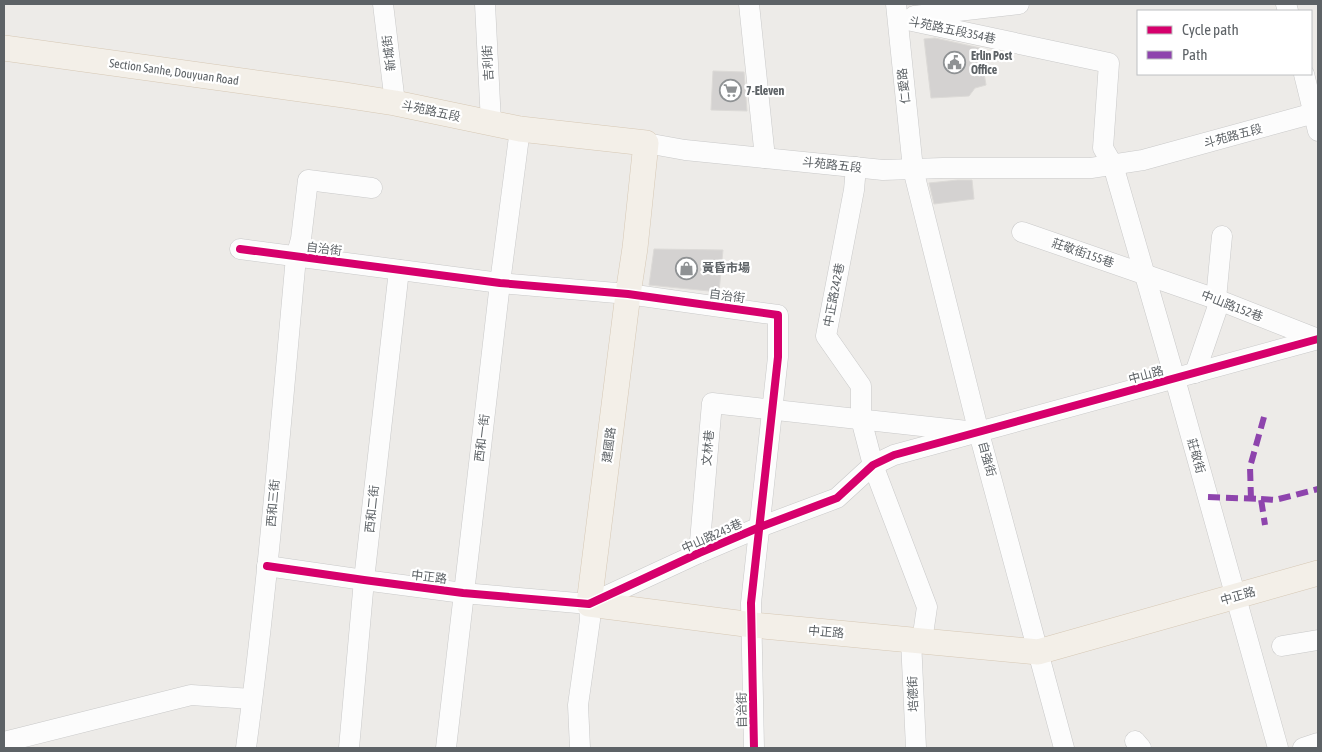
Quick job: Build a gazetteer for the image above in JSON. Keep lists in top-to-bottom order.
{
  "streets": {
    "main road": [
      "Section Sanhe, Douyuan Road",
      "斗苑路五段",
      "建國路",
      "中正路"
    ],
    "street": [
      "斗苑路五段354巷",
      "新城街",
      "吉利街",
      "仁愛路",
      "自治街",
      "莊敬街155巷",
      "中正路242巷",
      "中山路152巷",
      "中山路",
      "西和一街",
      "文林巷",
      "莊敬街",
      "自強街",
      "西和三街",
      "西和二街",
      "中山路243巷",
      "培德街"
    ]
  },
  "crossings": [
    ["斗苑路五段354巷", "仁愛路"],
    ["斗苑路五段354巷", "斗苑路五段"],
    ["斗苑路五段354巷", "莊敬街"],
    ["新城街", "斗苑路五段"],
    ["吉利街", "斗苑路五段"],
    ["Section Sanhe, Douyuan Road", "斗苑路五段"],
    ["仁愛路", "斗苑路五段"],
    ["仁愛路", "自強街"],
    ["斗苑路五段", "中正路242巷"],
    ["斗苑路五段", "西和一街"],
    ["斗苑路五段", "建國路"],
    ["斗苑路五段", "莊敬街"],
    ["斗苑路五段", "自強街"],
    ["自治街", "中山路"],
    ["自治街", "西和一街"],
    ["自治街", "建國路"],
    ["自治街", "文林巷"],
    ["自治街", "西和三街"],
    ["自治街", "西和二街"],
    ["自治街", "中山路243巷"],
    ["自治街", "中正路"],
    ["莊敬街155巷", "中山路152巷"],
    ["莊敬街155巷", "莊敬街"],
    ["中正路242巷", "中山路"],
    ["中正路242巷", "中山路243巷"],
    ["中正路242巷", "中正路"],
    ["中正路242巷", "培德街"],
    ["中山路152巷", "中山路"],
    ["中山路152巷", "莊敬街"],
    ["中山路", "文林巷"],
    ["中山路", "莊敬街"],
    ["中山路", "自強街"],
    ["中山路", "中山路243巷"],
    ["西和一街", "中正路"],
    ["建國路", "中山路243巷"],
    ["建國路", "中正路"],
    ["文林巷", "中山路243巷"],
    ["莊敬街", "中正路"],
    ["自強街", "中山路243巷"],
    ["自強街", "中正路"],
    ["西和三街", "中正路"],
    ["西和二街", "中正路"],
    ["中山路243巷", "中正路"],
    ["中正路", "培德街"]
  ],
  "places": {
    "public building": ["Erlin Post Office"],
    "supermarket": ["7-Eleven"],
    "shop": ["黃昏市場"]
  },
  "legend": ["Cycle path", "Path"]
}
